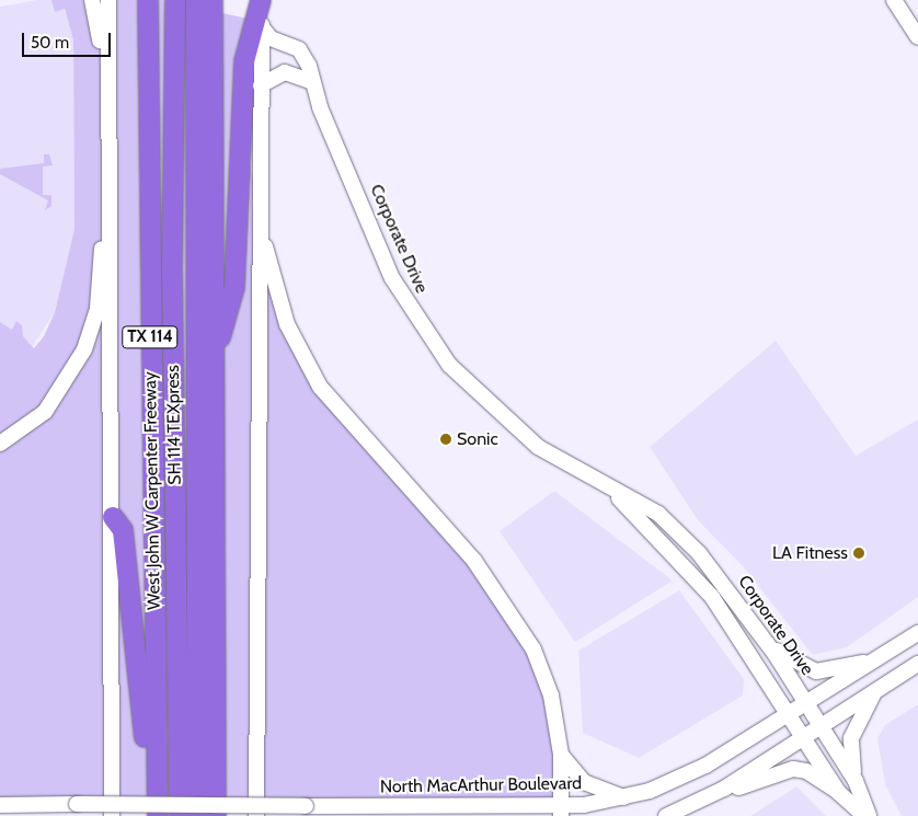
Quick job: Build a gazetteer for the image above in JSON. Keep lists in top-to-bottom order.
{
  "streets": {
    "highway": ["TX 114", "SH 114 TEXpress", "West John W Carpenter Freeway"],
    "main road": ["Corporate Drive", "North MacArthur Boulevard"]
  },
  "crossings": [
    ["Corporate Drive", "North MacArthur Boulevard"]
  ],
  "places": ["Sonic", "LA Fitness"],
  "scale_bar": "50 m"
}
